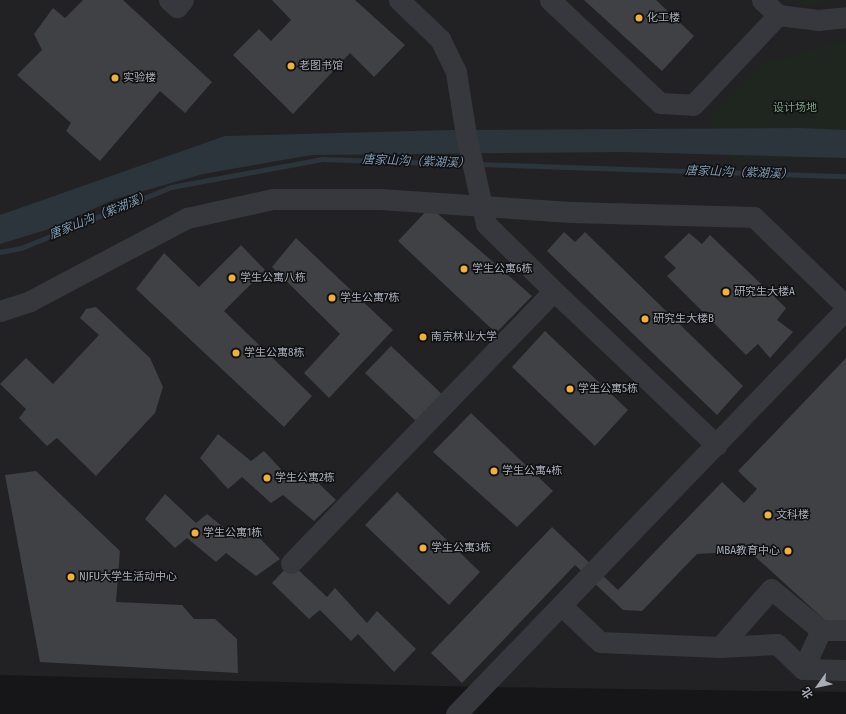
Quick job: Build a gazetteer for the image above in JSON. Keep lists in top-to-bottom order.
{
  "water": ["唐家山沟（紫湖溪）"],
  "parks": ["设计场地"],
  "places": [
    "化工楼",
    "老图书馆",
    "实验楼",
    "学生公寓6栋",
    "学生公寓八栋",
    "研究生大楼A",
    "学生公寓7栋",
    "研究生大楼B",
    "南京林业大学",
    "学生公寓8栋",
    "学生公寓5栋",
    "学生公寓4栋",
    "学生公寓2栋",
    "文科楼",
    "学生公寓1栋",
    "学生公寓3栋",
    "MBA教育中心",
    "NJFU大学生活动中心"
  ],
  "north": "bottom left"
}
